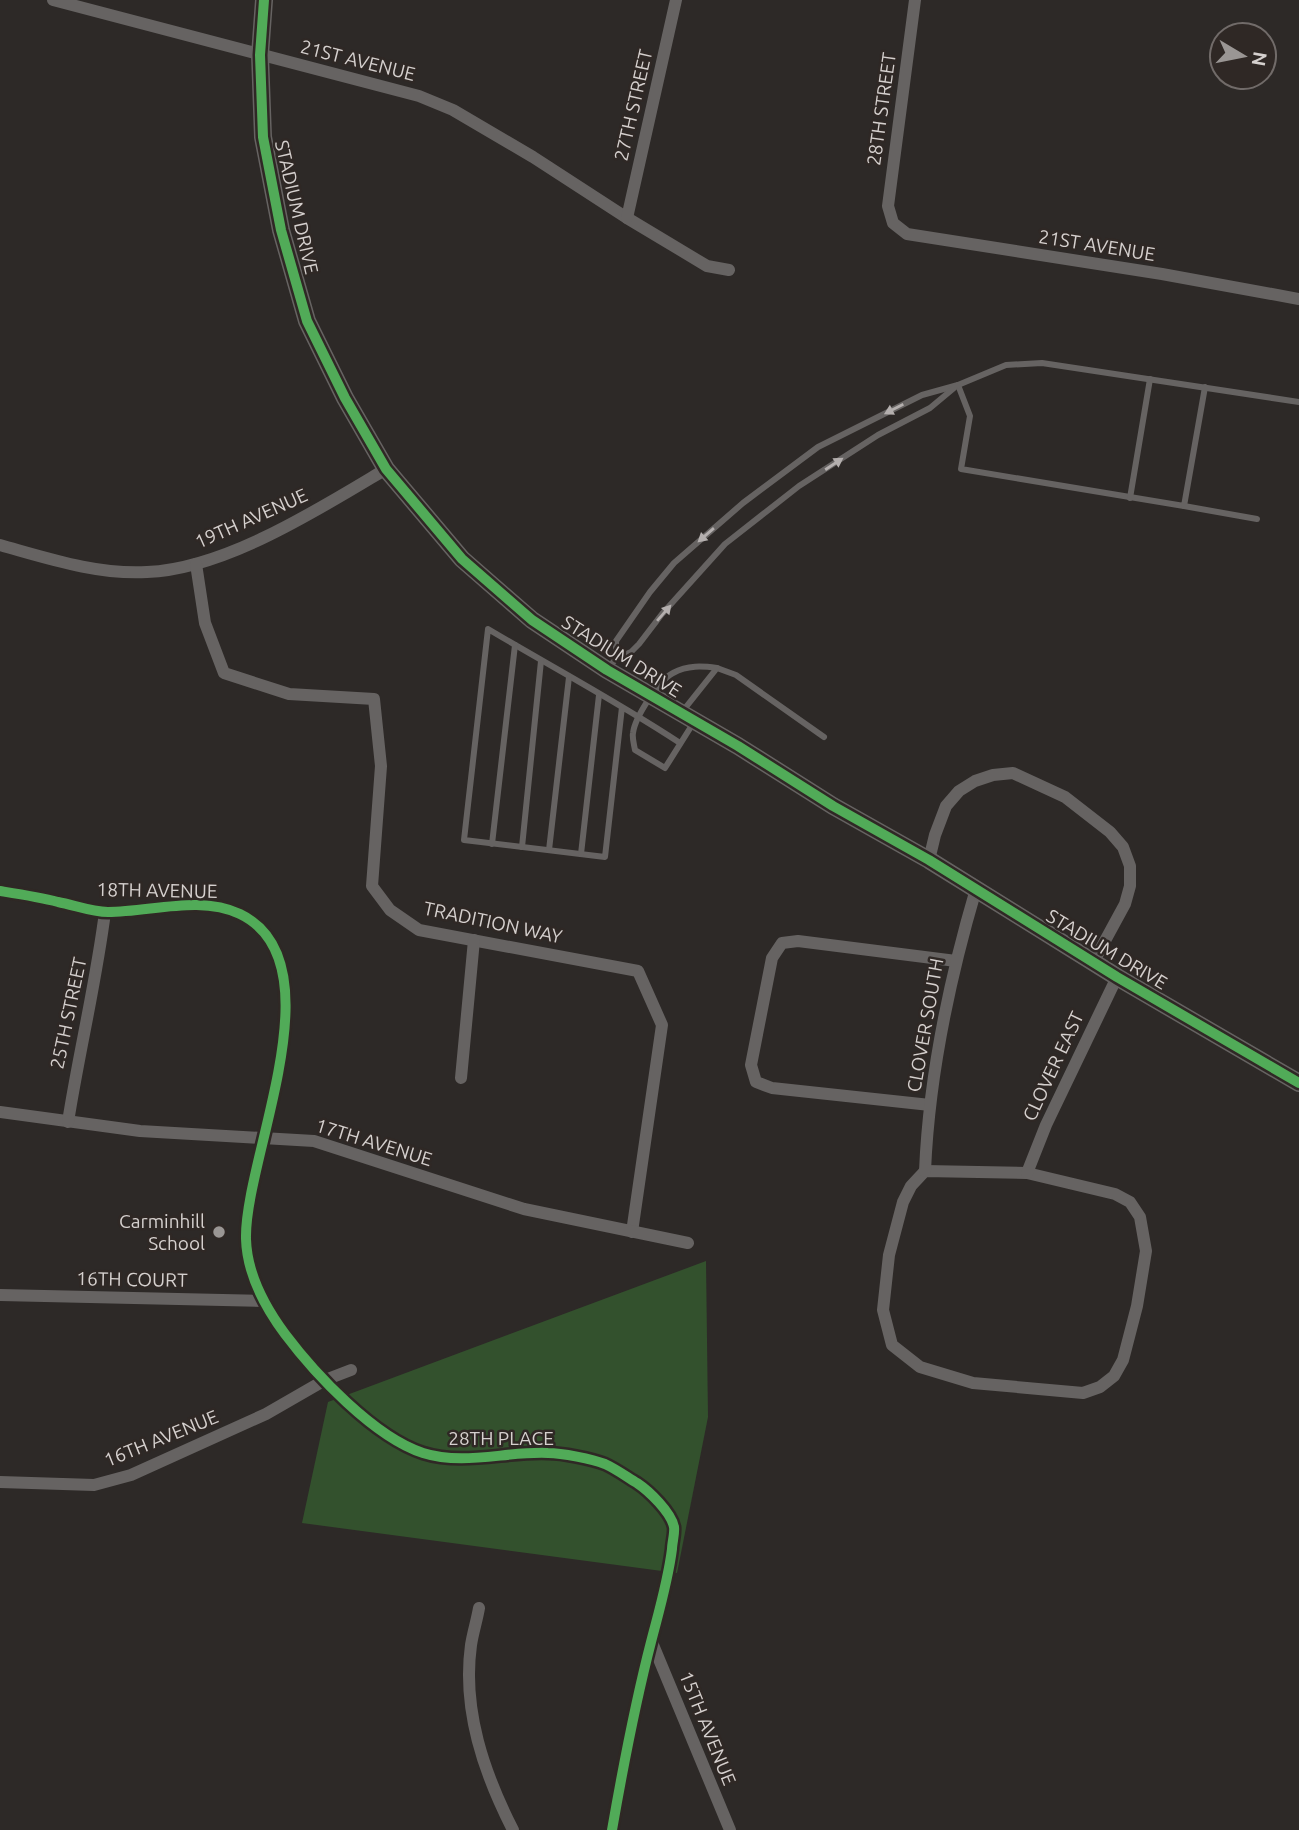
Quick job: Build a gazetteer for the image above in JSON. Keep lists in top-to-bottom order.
{
  "streets": {
    "street": [
      "21ST AVENUE",
      "27TH STREET",
      "28TH STREET",
      "STADIUM DRIVE",
      "19TH AVENUE",
      "18TH AVENUE",
      "TRADITION WAY",
      "25TH STREET",
      "CLOVER SOUTH",
      "CLOVER EAST",
      "17TH AVENUE",
      "16TH COURT",
      "16TH AVENUE",
      "28TH PLACE",
      "15TH AVENUE"
    ]
  },
  "crossings": [
    ["21ST AVENUE", "27TH STREET"],
    ["21ST AVENUE", "28TH STREET"],
    ["21ST AVENUE", "STADIUM DRIVE"],
    ["STADIUM DRIVE", "19TH AVENUE"],
    ["STADIUM DRIVE", "CLOVER SOUTH"],
    ["STADIUM DRIVE", "CLOVER EAST"],
    ["19TH AVENUE", "TRADITION WAY"],
    ["18TH AVENUE", "25TH STREET"],
    ["18TH AVENUE", "17TH AVENUE"],
    ["18TH AVENUE", "28TH PLACE"],
    ["TRADITION WAY", "17TH AVENUE"],
    ["25TH STREET", "17TH AVENUE"],
    ["17TH AVENUE", "28TH PLACE"],
    ["16TH COURT", "28TH PLACE"],
    ["16TH AVENUE", "28TH PLACE"],
    ["28TH PLACE", "15TH AVENUE"]
  ],
  "places": ["Carminhill School"],
  "north": "right"
}
